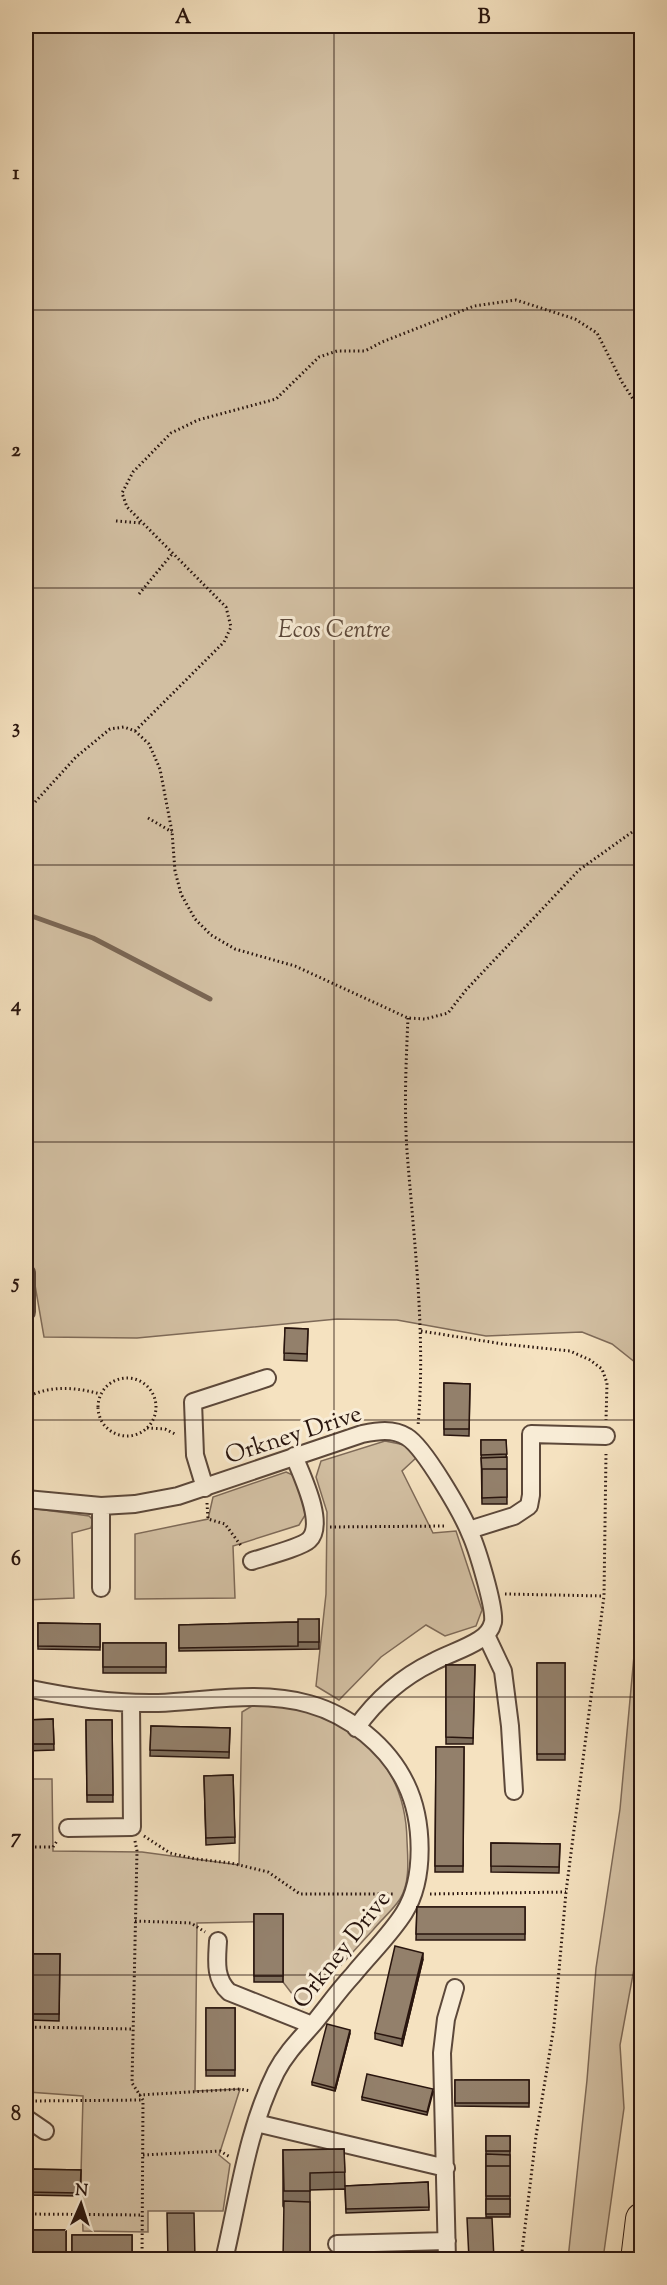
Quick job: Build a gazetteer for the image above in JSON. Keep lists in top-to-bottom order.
{
  "streets": {
    "street": ["Orkney Drive"]
  },
  "parks": ["Ecos Centre"],
  "north": "top",
  "grid": {
    "columns": ["A", "B"],
    "rows": [
      "1",
      "2",
      "3",
      "4",
      "5",
      "6",
      "7",
      "8"
    ]
  }
}
